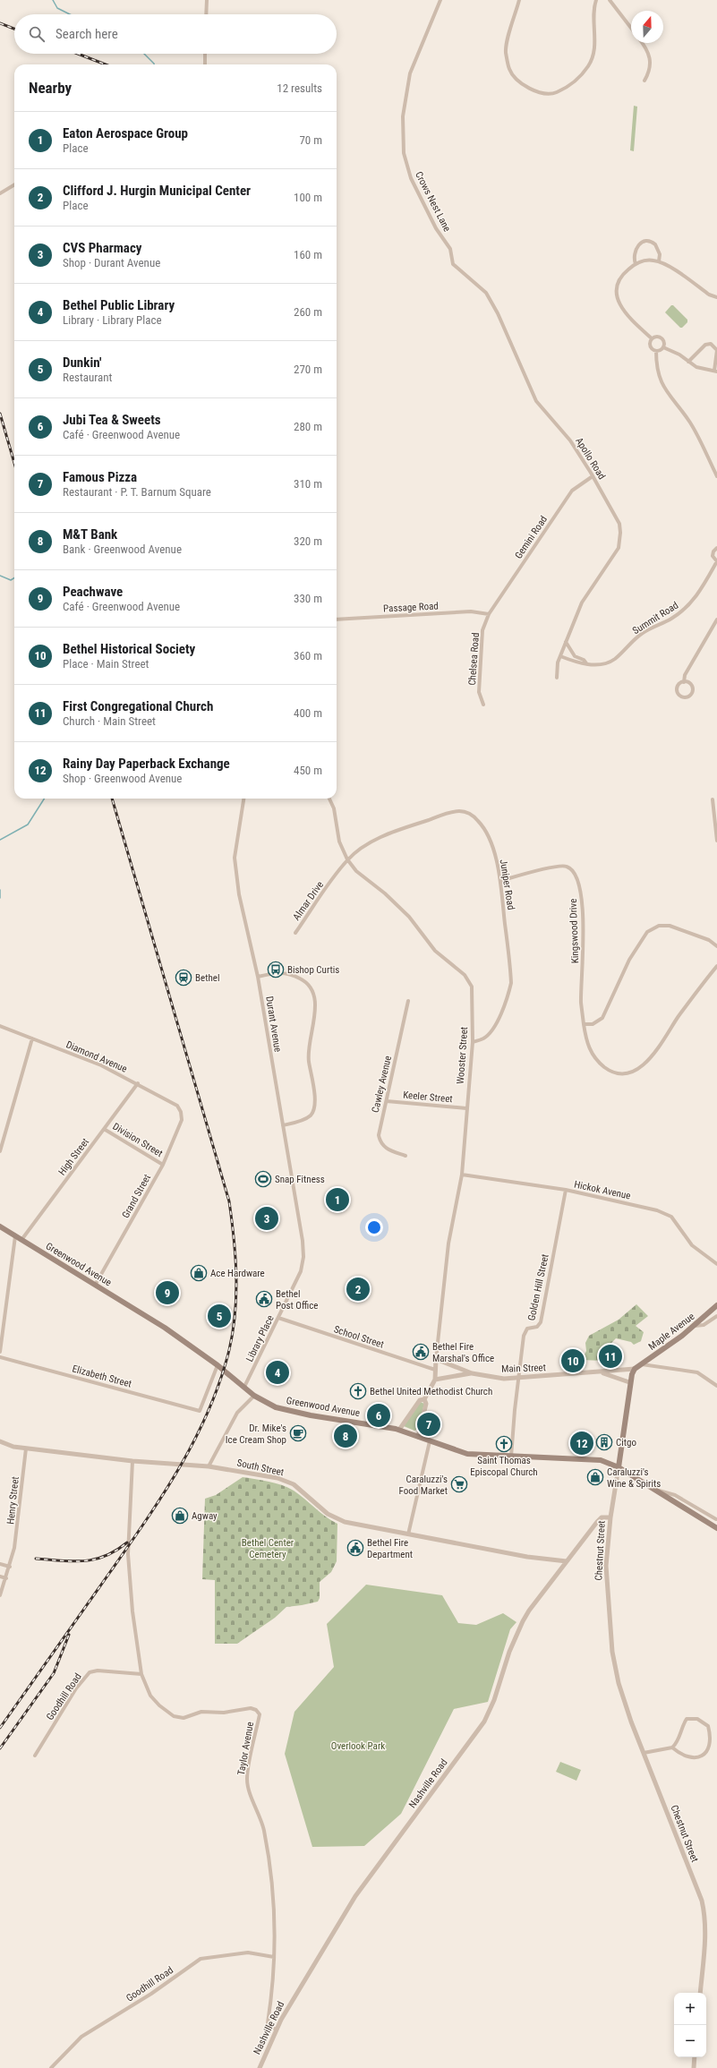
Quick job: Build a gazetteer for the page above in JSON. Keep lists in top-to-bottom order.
{
  "streets": {
    "main road": ["Greenwood Avenue", "Maple Avenue", "Chestnut Street"],
    "street": [
      "Crows Nest Lane",
      "Apollo Road",
      "Gemini Road",
      "Passage Road",
      "Summit Road",
      "Chelsea Road",
      "Juniper Road",
      "Almar Drive",
      "Kingswood Drive",
      "Durant Avenue",
      "Wooster Street",
      "Diamond Avenue",
      "Cawley Avenue",
      "Keeler Street",
      "Division Street",
      "High Street",
      "Hickok Avenue",
      "Grand Street",
      "Golden Hill Street",
      "School Street",
      "Library Place",
      "Main Street",
      "Elizabeth Street",
      "South Street",
      "Henry Street",
      "Goodhill Road",
      "Taylor Avenue",
      "Nashville Road"
    ]
  },
  "crossings": [
    ["Crows Nest Lane", "Apollo Road"],
    ["Apollo Road", "Gemini Road"],
    ["Apollo Road", "Summit Road"],
    ["Gemini Road", "Passage Road"],
    ["Gemini Road", "Chelsea Road"],
    ["Passage Road", "Chelsea Road"],
    ["Juniper Road", "Almar Drive"],
    ["Juniper Road", "Kingswood Drive"],
    ["Juniper Road", "Wooster Street"],
    ["Almar Drive", "Wooster Street"],
    ["Durant Avenue", "Library Place"],
    ["Wooster Street", "Keeler Street"],
    ["Wooster Street", "Hickok Avenue"],
    ["Wooster Street", "School Street"],
    ["Wooster Street", "Main Street"],
    ["Diamond Avenue", "High Street"],
    ["Diamond Avenue", "Grand Street"],
    ["Cawley Avenue", "Keeler Street"],
    ["Division Street", "High Street"],
    ["Division Street", "Grand Street"],
    ["High Street", "Greenwood Avenue"],
    ["Hickok Avenue", "Golden Hill Street"],
    ["Grand Street", "Greenwood Avenue"],
    ["Greenwood Avenue", "Library Place"],
    ["Greenwood Avenue", "Elizabeth Street"],
    ["Greenwood Avenue", "Chestnut Street"],
    ["Golden Hill Street", "Main Street"],
    ["Maple Avenue", "Main Street"],
    ["Maple Avenue", "Chestnut Street"],
    ["School Street", "Library Place"],
    ["Main Street", "Chestnut Street"],
    ["South Street", "Henry Street"],
    ["South Street", "Taylor Avenue"],
    ["South Street", "Nashville Road"],
    ["Chestnut Street", "Nashville Road"],
    ["Goodhill Road", "Taylor Avenue"],
    ["Taylor Avenue", "Nashville Road"]
  ],
  "parks": ["Bethel Center Cemetery", "Overlook Park"],
  "places": {
    "bus stop": ["Bishop Curtis"],
    "station": ["Bethel"],
    "sports": ["Snap Fitness"],
    "shop": ["Ace Hardware", "Caraluzzi's Wine & Spirits", "Agway"],
    "public building": ["Bethel Post Office", "Bethel Fire Marshal's Office", "Bethel Fire Department"],
    "church": ["Bethel United Methodist Church", "Saint Thomas Episcopal Church"],
    "cafe": ["Dr. Mike's Ice Cream Shop"],
    "building": ["Citgo"],
    "supermarket": ["Caraluzzi's Food Market"]
  },
  "north": "top",
  "page": {
    "search": "Search here",
    "heading": ["Nearby", "12 results"],
    "list": [
      {
        "mark": "1",
        "name": "Eaton Aerospace Group",
        "note": "Place",
        "value": "70 m"
      },
      {
        "mark": "2",
        "name": "Clifford J. Hurgin Municipal Center",
        "note": "Place",
        "value": "100 m"
      },
      {
        "mark": "3",
        "name": "CVS Pharmacy",
        "note": "Shop · Durant Avenue",
        "value": "160 m"
      },
      {
        "mark": "4",
        "name": "Bethel Public Library",
        "note": "Library · Library Place",
        "value": "260 m"
      },
      {
        "mark": "5",
        "name": "Dunkin'",
        "note": "Restaurant",
        "value": "270 m"
      },
      {
        "mark": "6",
        "name": "Jubi Tea & Sweets",
        "note": "Café · Greenwood Avenue",
        "value": "280 m"
      },
      {
        "mark": "7",
        "name": "Famous Pizza",
        "note": "Restaurant · P. T. Barnum Square",
        "value": "310 m"
      },
      {
        "mark": "8",
        "name": "M&T Bank",
        "note": "Bank · Greenwood Avenue",
        "value": "320 m"
      },
      {
        "mark": "9",
        "name": "Peachwave",
        "note": "Café · Greenwood Avenue",
        "value": "330 m"
      },
      {
        "mark": "10",
        "name": "Bethel Historical Society",
        "note": "Place · Main Street",
        "value": "360 m"
      },
      {
        "mark": "11",
        "name": "First Congregational Church",
        "note": "Church · Main Street",
        "value": "400 m"
      },
      {
        "mark": "12",
        "name": "Rainy Day Paperback Exchange",
        "note": "Shop · Greenwood Avenue",
        "value": "450 m"
      }
    ],
    "pins": [
      "1",
      "3",
      "2",
      "9",
      "5",
      "11",
      "10",
      "4",
      "6",
      "7",
      "8",
      "12"
    ],
    "map_buttons": ["+", "−"]
  }
}
